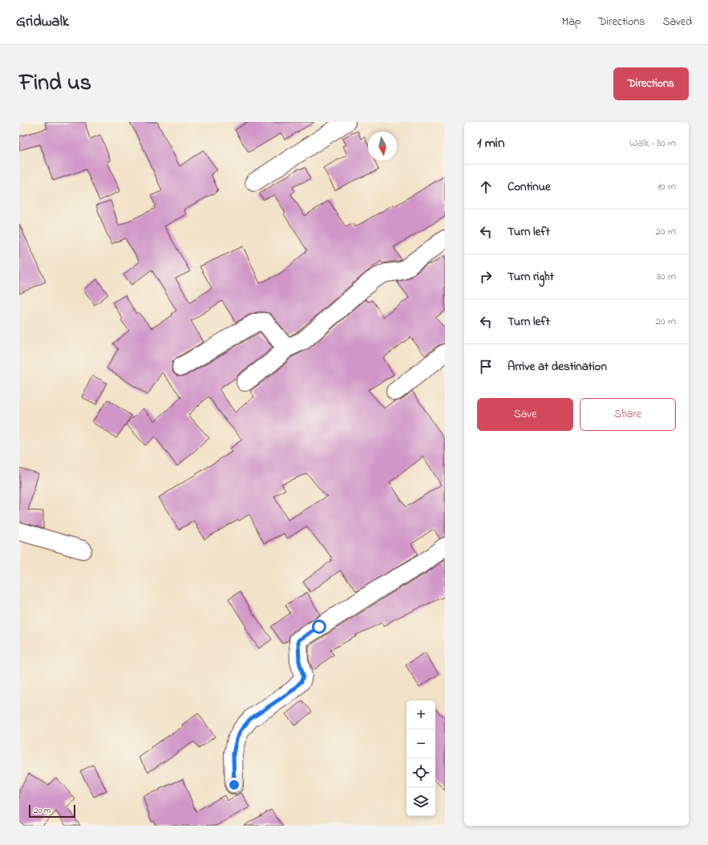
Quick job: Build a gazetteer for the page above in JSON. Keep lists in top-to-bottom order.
{
  "scale_bar": "20 m",
  "north": "bottom",
  "page": {
    "header": "Gridwalk",
    "nav": ["Map", "Directions", "Saved"],
    "title": "Find us",
    "buttons": [
      "Directions",
      ["Save", "Share"]
    ],
    "heading": ["1 min", "Walk · 80 m"],
    "list": [
      ["Continue", "10 m"],
      ["Turn left", "20 m"],
      ["Turn right", "30 m"],
      ["Turn left", "20 m"],
      "Arrive at destination"
    ],
    "map_buttons": ["+", "−"],
    "scale": "20 m"
  }
}
